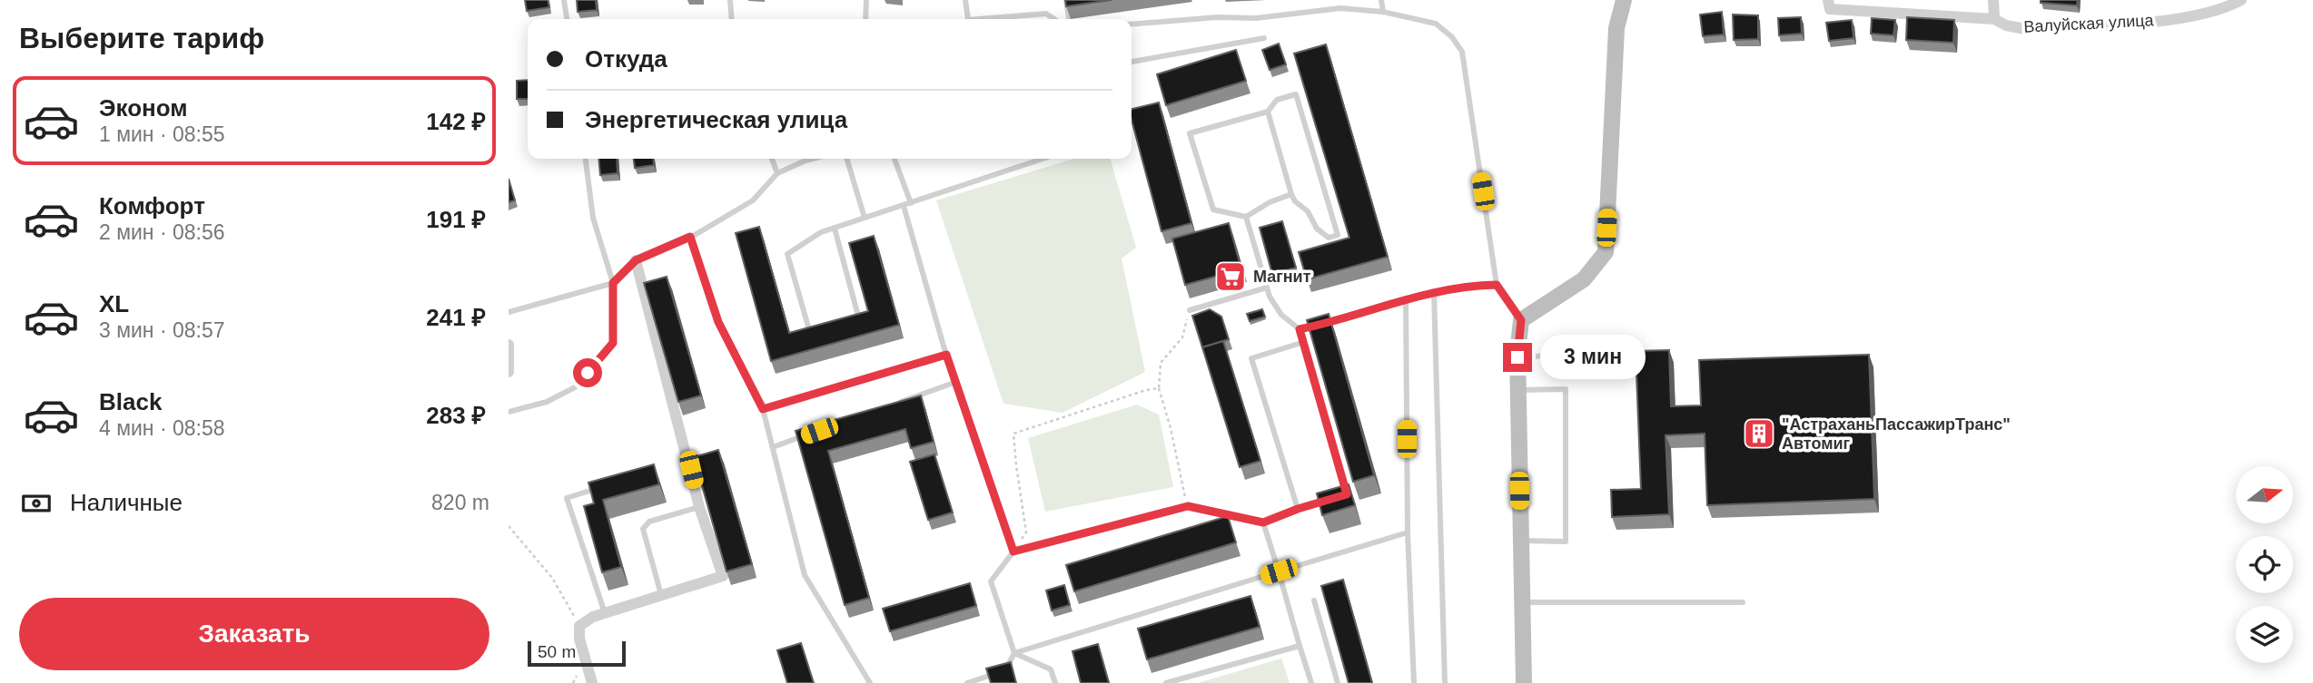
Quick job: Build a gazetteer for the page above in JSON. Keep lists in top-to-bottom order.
{
  "streets": {
    "street": ["Валуйская улица"]
  },
  "places": {
    "supermarket": ["Магнит"],
    "building": ["\"АстраханьПассажирТранс\" Автомиг"]
  },
  "scale_bar": "50 m",
  "north": "right",
  "page": {
    "heading": "Выберите тариф",
    "banner": ["Откуда", "Энергетическая улица"],
    "list": [
      {
        "name": "Эконом",
        "note": "1 мин · 08:55",
        "value": "142 ₽"
      },
      {
        "name": "Комфорт",
        "note": "2 мин · 08:56",
        "value": "191 ₽"
      },
      {
        "name": "XL",
        "note": "3 мин · 08:57",
        "value": "241 ₽"
      },
      {
        "name": "Black",
        "note": "4 мин · 08:58",
        "value": "283 ₽"
      }
    ],
    "bubble": "3 мин",
    "pay": ["Наличные", "820 m"],
    "buttons": "Заказать",
    "scale": "50 m"
  }
}
